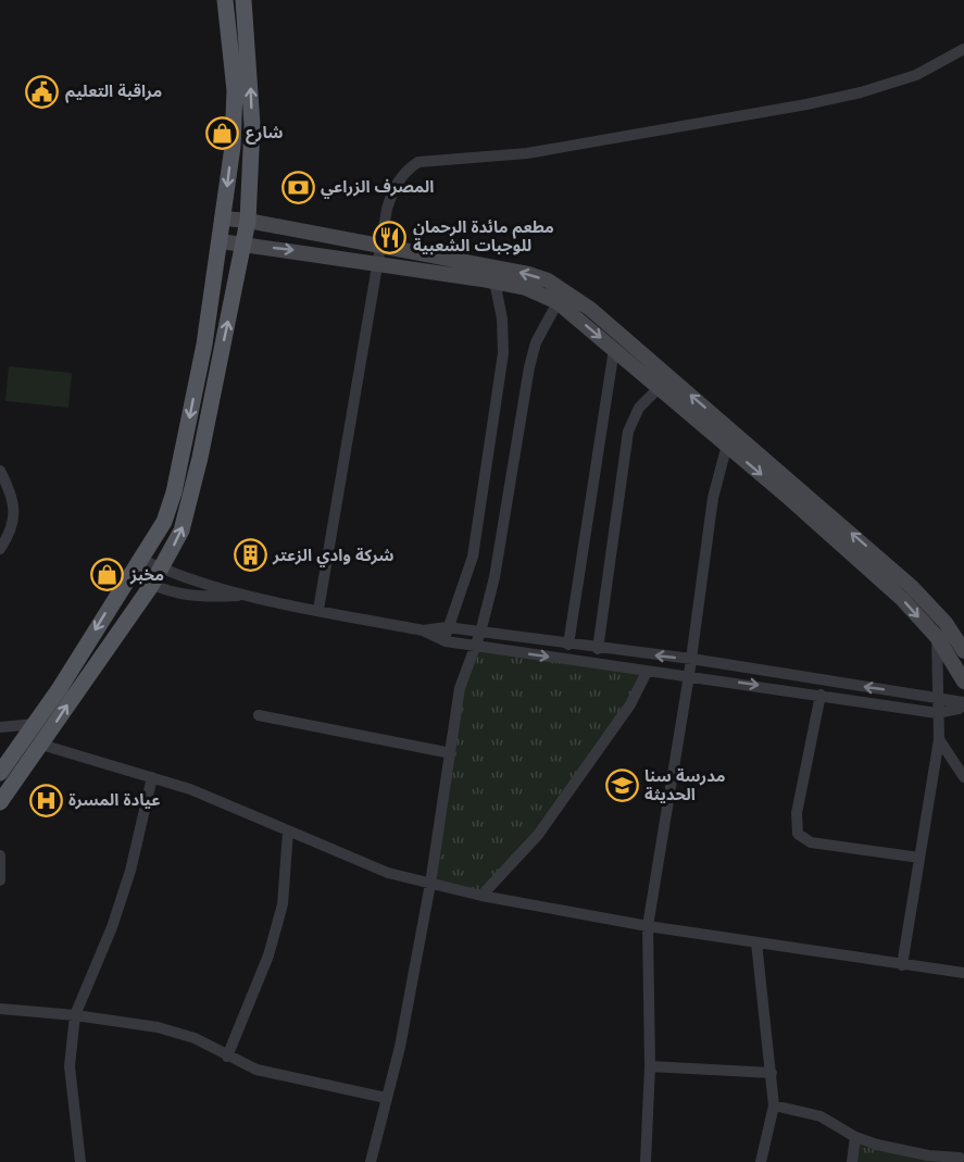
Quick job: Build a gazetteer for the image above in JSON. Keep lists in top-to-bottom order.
{
  "places": {
    "public building": ["مراقبة التعليم"],
    "shop": ["شارع", "مخبز"],
    "bank": ["المصرف الزراعي"],
    "restaurant": ["مطعم مائدة الرحمان للوجبات الشعبية"],
    "building": ["شركة وادي الزعتر"],
    "school or university": ["مدرسة سنا الحديثة"],
    "hospital": ["عيادة المسرة"]
  }
}
